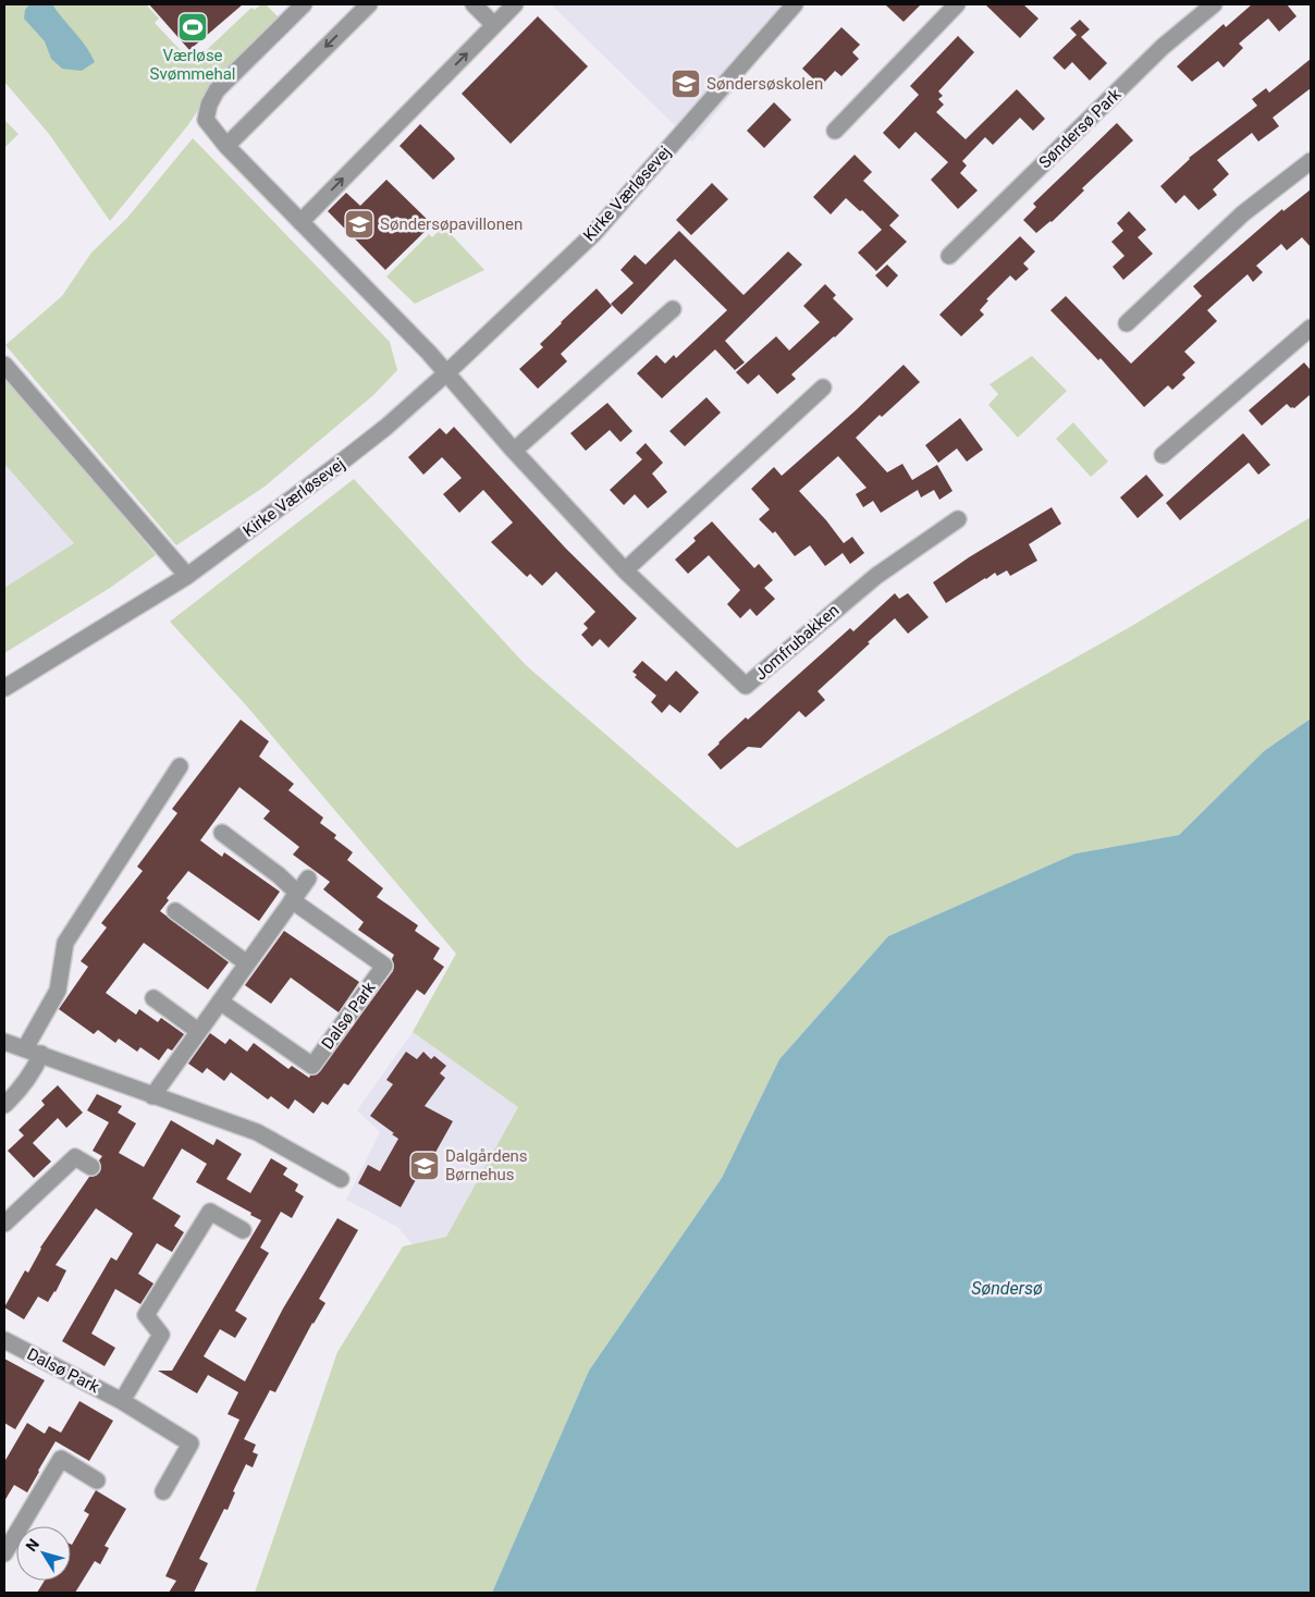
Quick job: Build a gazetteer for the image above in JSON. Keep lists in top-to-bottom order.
{
  "streets": {
    "street": [
      "Søndersø Park",
      "Kirke Værløsevej",
      "Jomfrubakken",
      "Dalsø Park"
    ]
  },
  "crossings": [
    ["Kirke Værløsevej", "Jomfrubakken"]
  ],
  "water": ["Søndersø"],
  "places": {
    "sports": ["Værløse Svømmehal"],
    "school or university": ["Søndersøskolen", "Søndersøpavillonen", "Dalgårdens Børnehus"]
  },
  "north": "top left"
}
